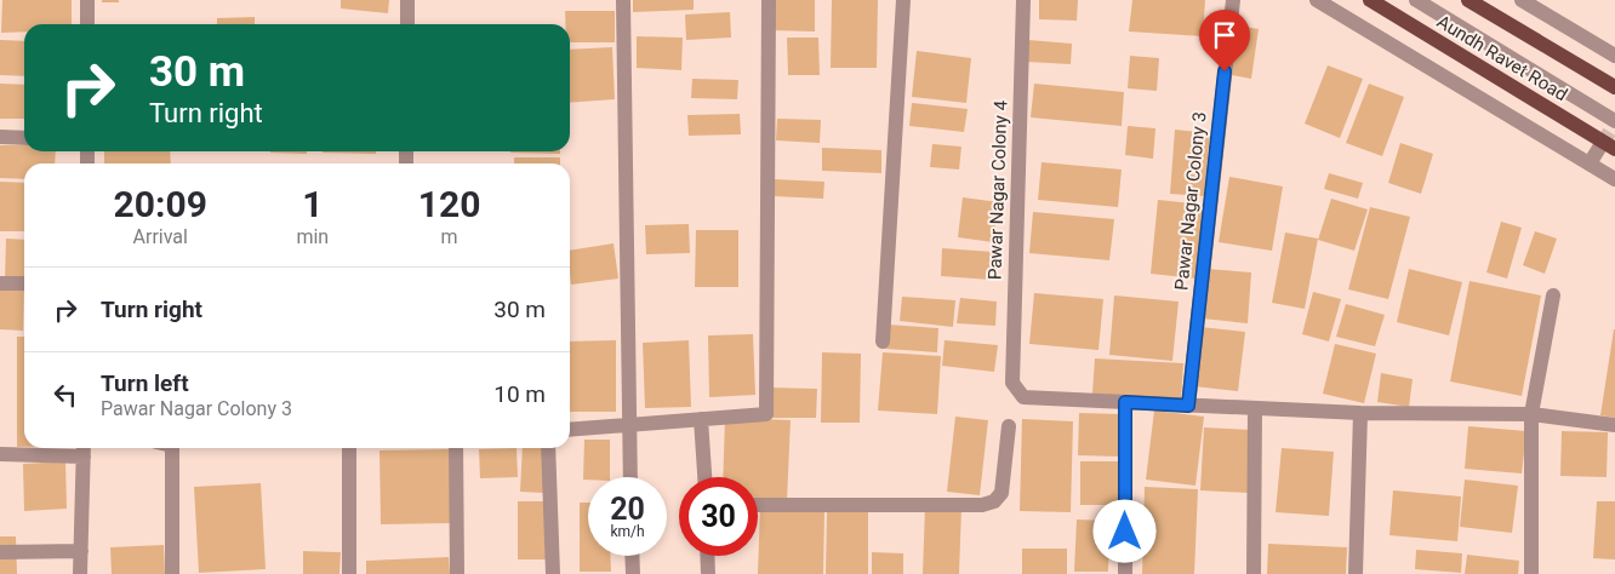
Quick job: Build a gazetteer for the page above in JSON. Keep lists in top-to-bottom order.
{
  "streets": {
    "main road": ["Aundh Ravet Road"],
    "street": ["Pawar Nagar Colony 4", "Pawar Nagar Colony 3"]
  },
  "page": {
    "turn": ["30 m", "Turn right"],
    "eta": [
      "20:09",
      "Arrival",
      "1",
      "min",
      "120",
      "m"
    ],
    "list": [
      {
        "name": "Turn right",
        "value": "30 m"
      },
      {
        "name": "Turn left",
        "note": "Pawar Nagar Colony 3",
        "value": "10 m"
      }
    ],
    "speed": "20 km/h",
    "limit": "30"
  }
}
